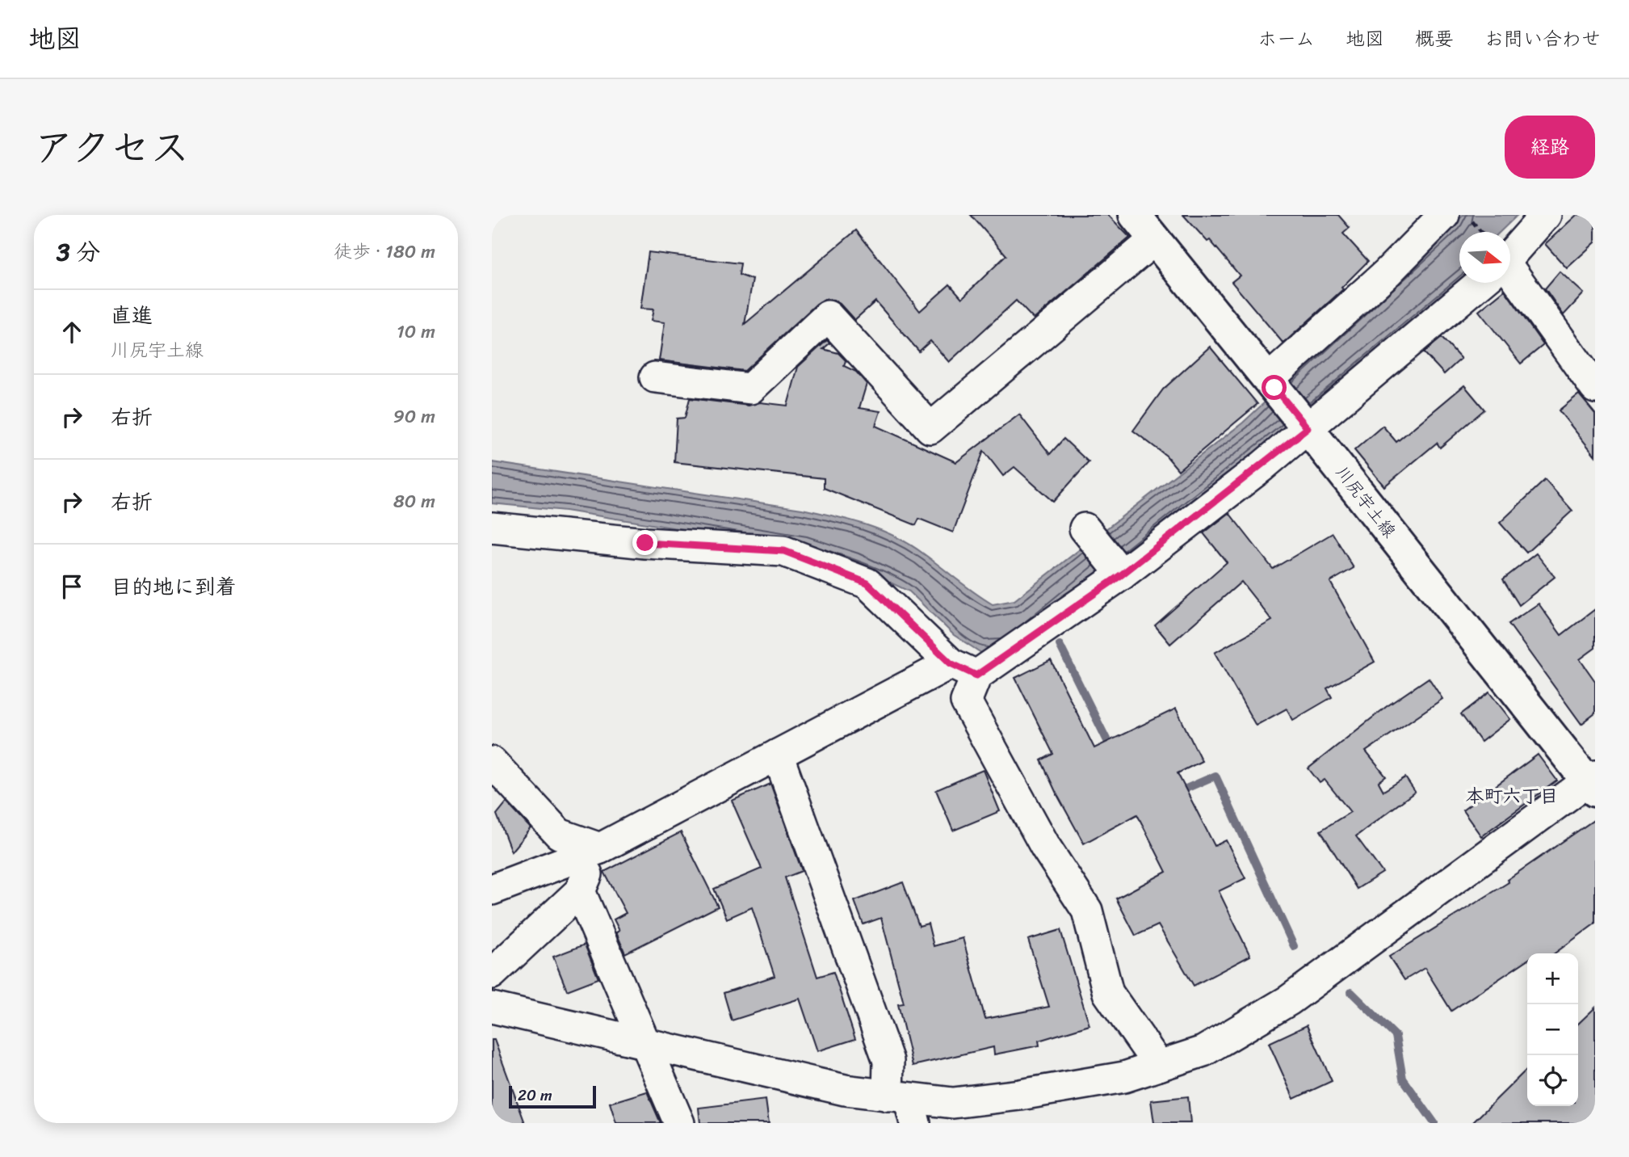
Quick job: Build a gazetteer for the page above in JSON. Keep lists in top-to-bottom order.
{
  "streets": {
    "main road": ["川尻宇土線"]
  },
  "districts": ["本町六丁目"],
  "scale_bar": "20 m",
  "north": "right",
  "page": {
    "header": "地図",
    "nav": [
      "ホーム",
      "地図",
      "概要",
      "お問い合わせ"
    ],
    "title": "アクセス",
    "buttons": "経路",
    "heading": ["3 分", "徒歩 · 180 m"],
    "list": [
      ["直進", "川尻宇土線", "10 m"],
      ["右折", "90 m"],
      ["右折", "80 m"],
      "目的地に到着"
    ],
    "map_buttons": ["+", "−"],
    "scale": "20 m"
  }
}
